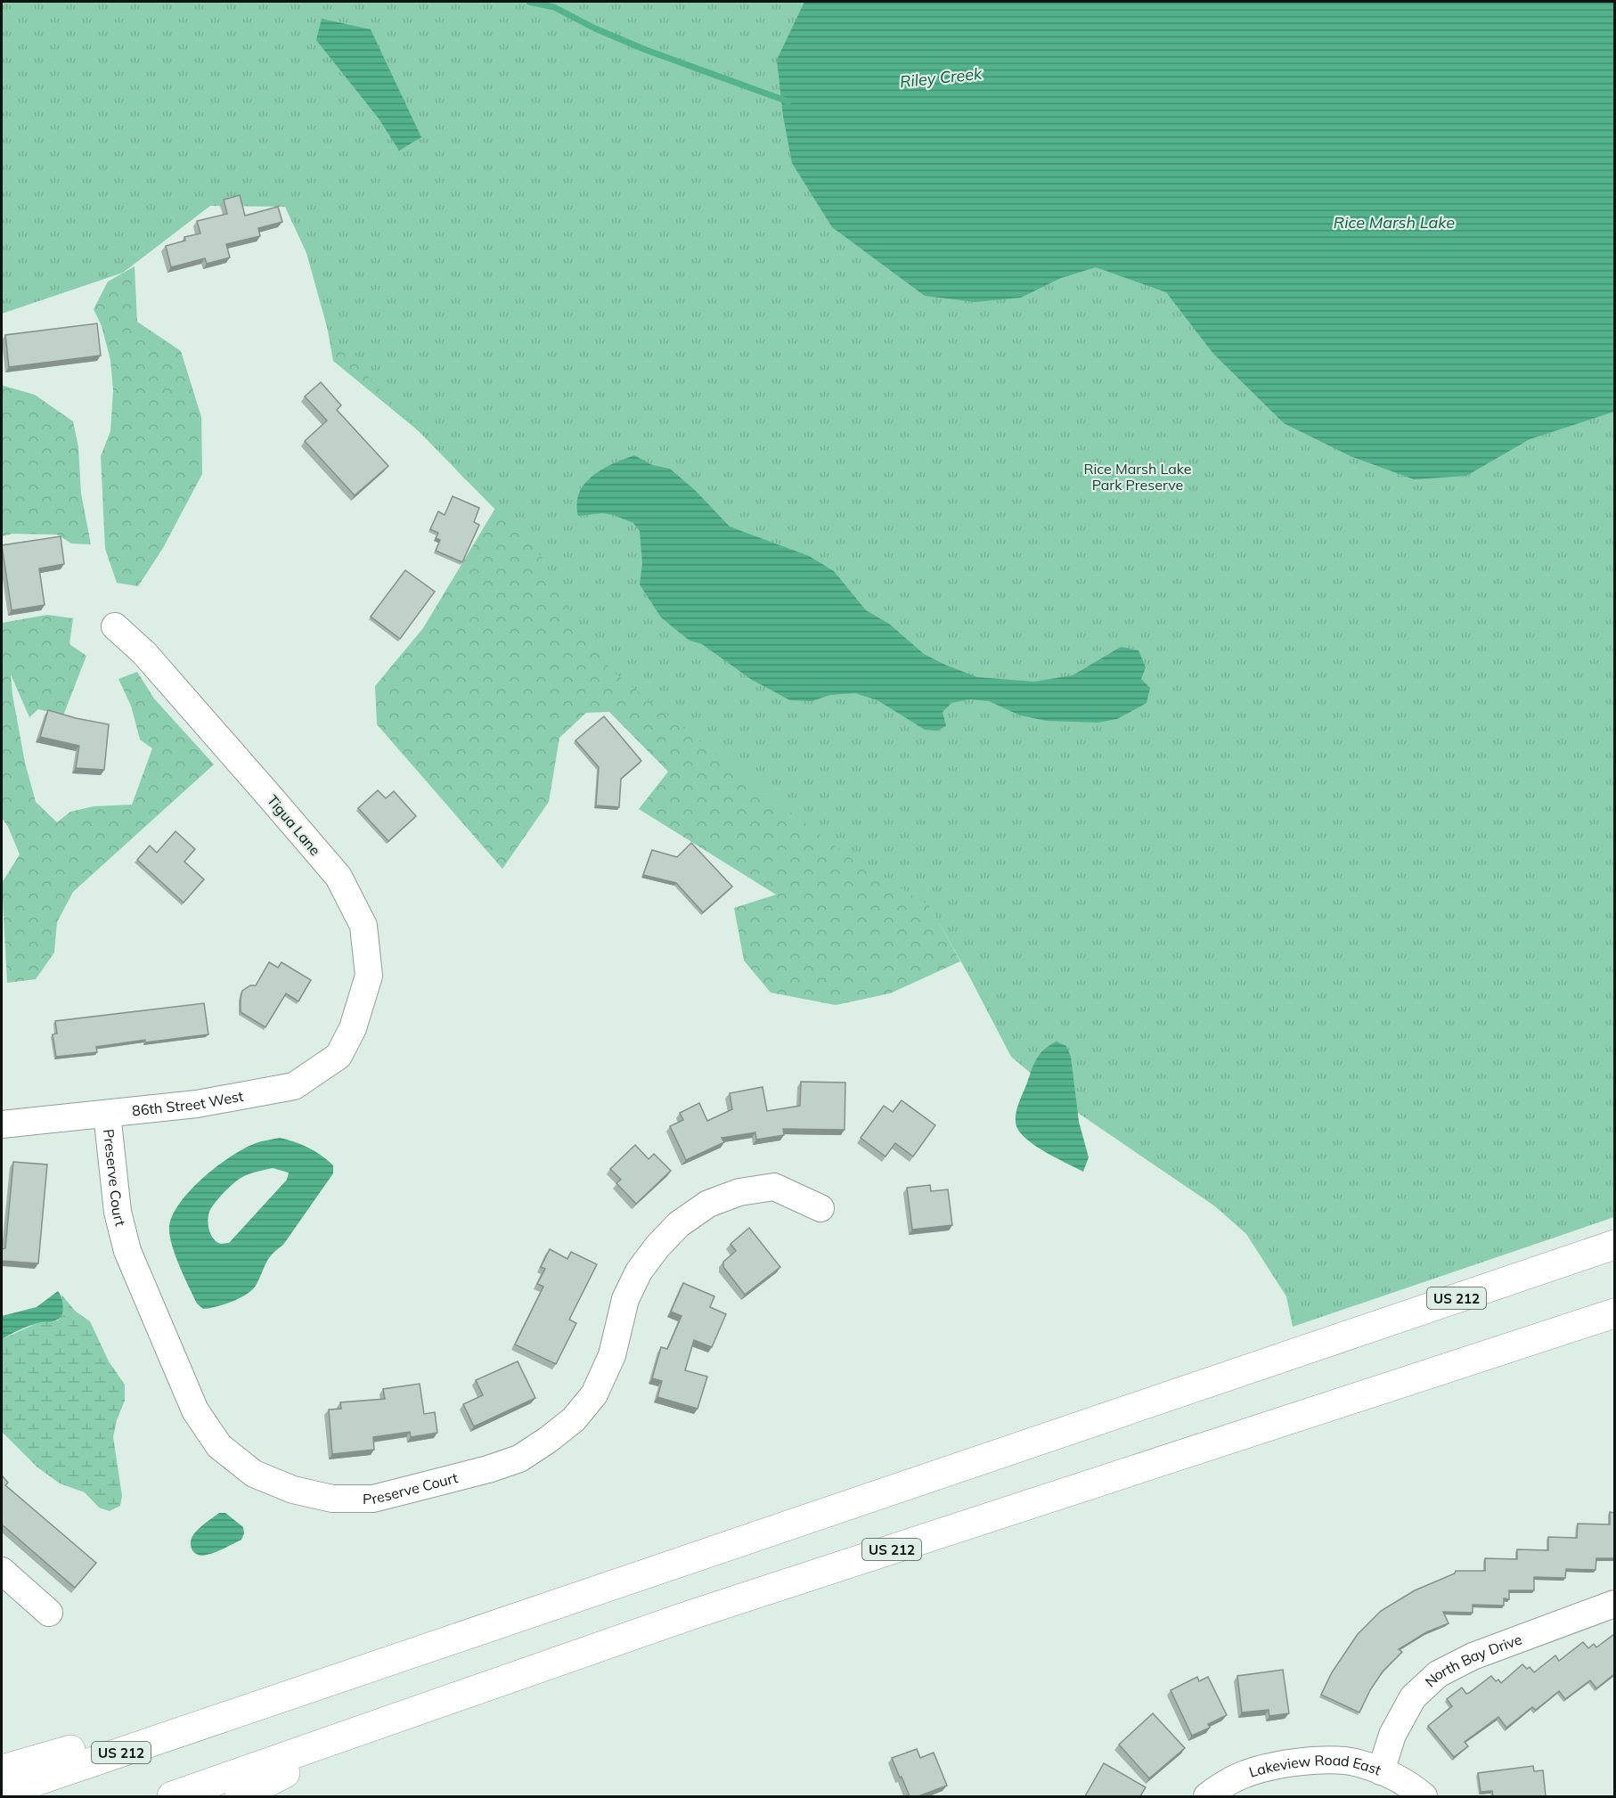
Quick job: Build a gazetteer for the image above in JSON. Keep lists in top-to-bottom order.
{
  "streets": {
    "highway": ["US 212"],
    "street": [
      "Tigua Lane",
      "86th Street West",
      "Preserve Court",
      "North Bay Drive",
      "Lakeview Road East"
    ]
  },
  "crossings": [
    ["Tigua Lane", "86th Street West"],
    ["86th Street West", "Preserve Court"],
    ["North Bay Drive", "Lakeview Road East"]
  ],
  "water": ["Riley Creek", "Rice Marsh Lake"],
  "parks": ["Rice Marsh Lake Park Preserve"]
}
